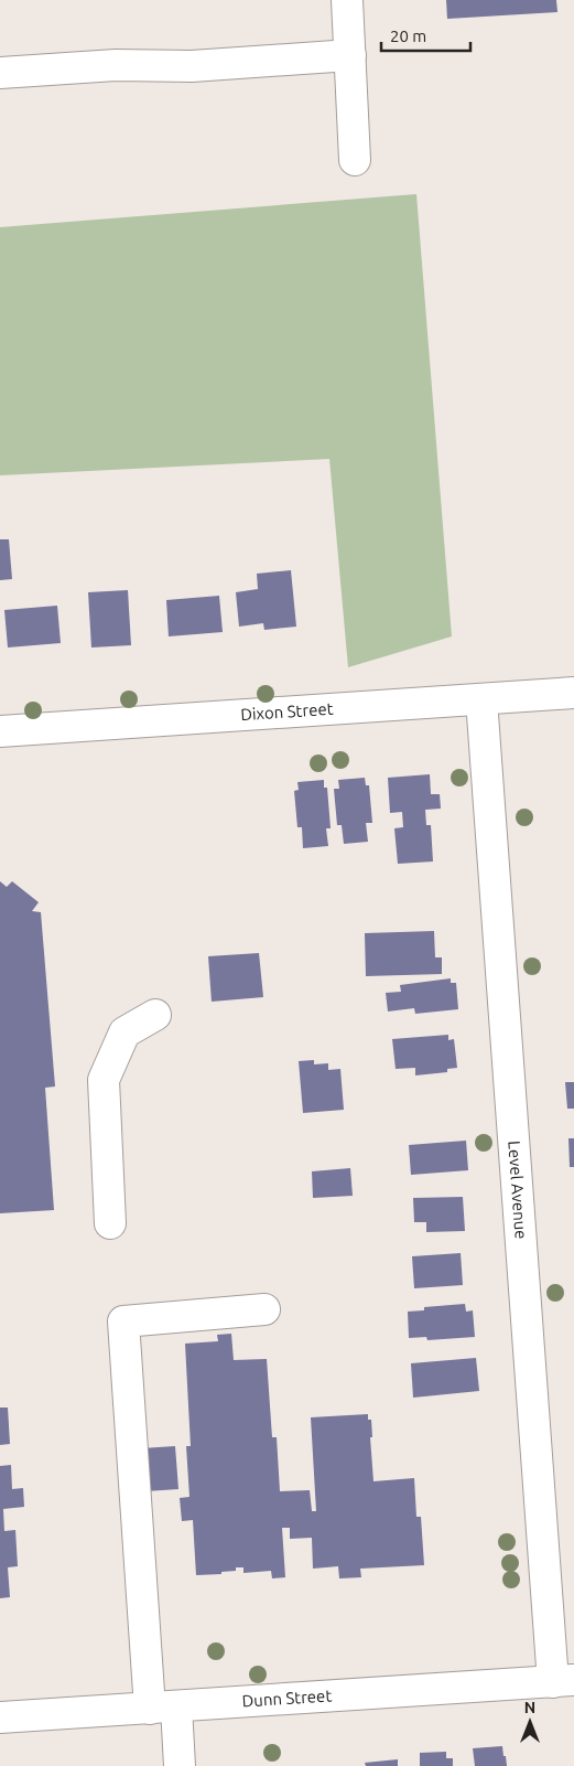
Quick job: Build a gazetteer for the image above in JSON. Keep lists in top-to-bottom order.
{
  "streets": {
    "street": ["Dixon Street", "Level Avenue", "Dunn Street"]
  },
  "crossings": [
    ["Dixon Street", "Level Avenue"],
    ["Level Avenue", "Dunn Street"]
  ],
  "scale_bar": "20 m",
  "north": "top"
}
